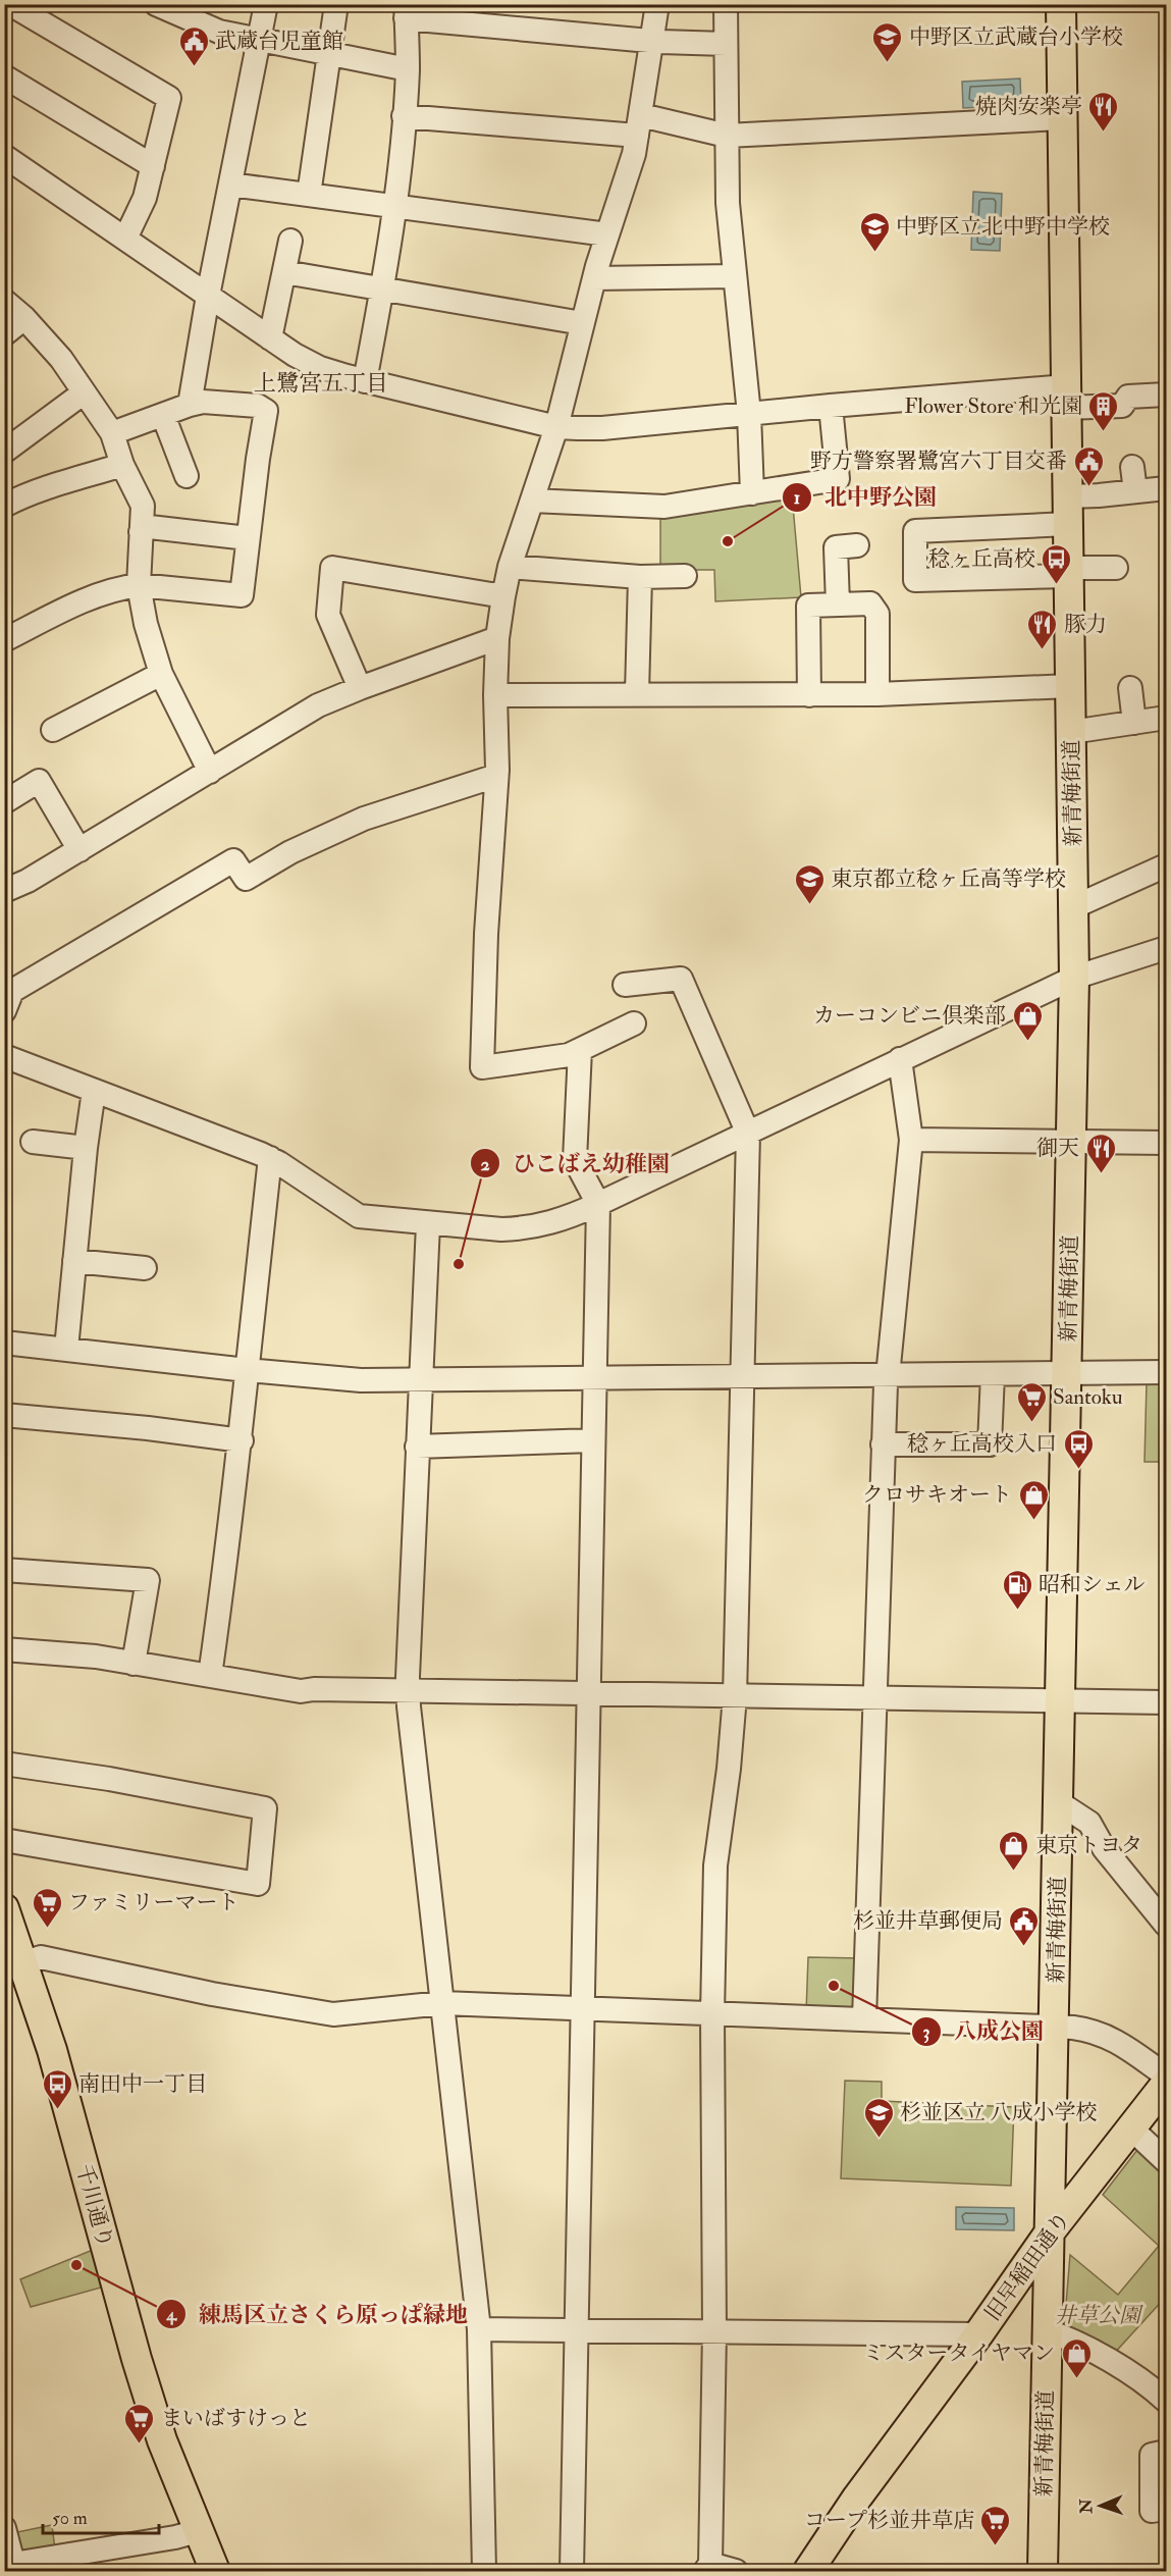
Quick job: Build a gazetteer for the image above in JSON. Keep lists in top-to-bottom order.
{
  "streets": {
    "main road": ["新青梅街道", "千川通り", "旧早稲田通り"]
  },
  "crossings": [
    ["新青梅街道", "旧早稲田通り"]
  ],
  "districts": ["上鷺宮五丁目"],
  "parks": ["井草公園"],
  "places": {
    "school or university": [
      "中野区立武蔵台小学校",
      "中野区立北中野中学校",
      "東京都立稔ヶ丘高等学校",
      "杉並区立 八成小学校"
    ],
    "public building": ["武蔵台児童館", "野方警察署鷺宮六丁目交番", "杉並井草郵便局"],
    "restaurant": ["焼肉安楽亭", "豚力", "御天"],
    "building": ["Flower Store 和光園"],
    "other": [
      "北中野公園",
      "ひこばえ幼稚園",
      "八成公園",
      "練馬区立さくら原っぱ緑地"
    ],
    "bus stop": ["稔ヶ丘高校", "稔ヶ丘高校入口", "南田中一丁目"],
    "shop": [
      "カーコンビニ倶楽部",
      "クロサキオート",
      "東京トヨタ",
      "ミスタータイヤマン"
    ],
    "supermarket": [
      "Santoku",
      "ファミリーマート",
      "まいばすけっと",
      "コープ杉並井草店"
    ],
    "fuel station": ["昭和シェル"]
  },
  "scale_bar": "50 m",
  "north": "left"
}
